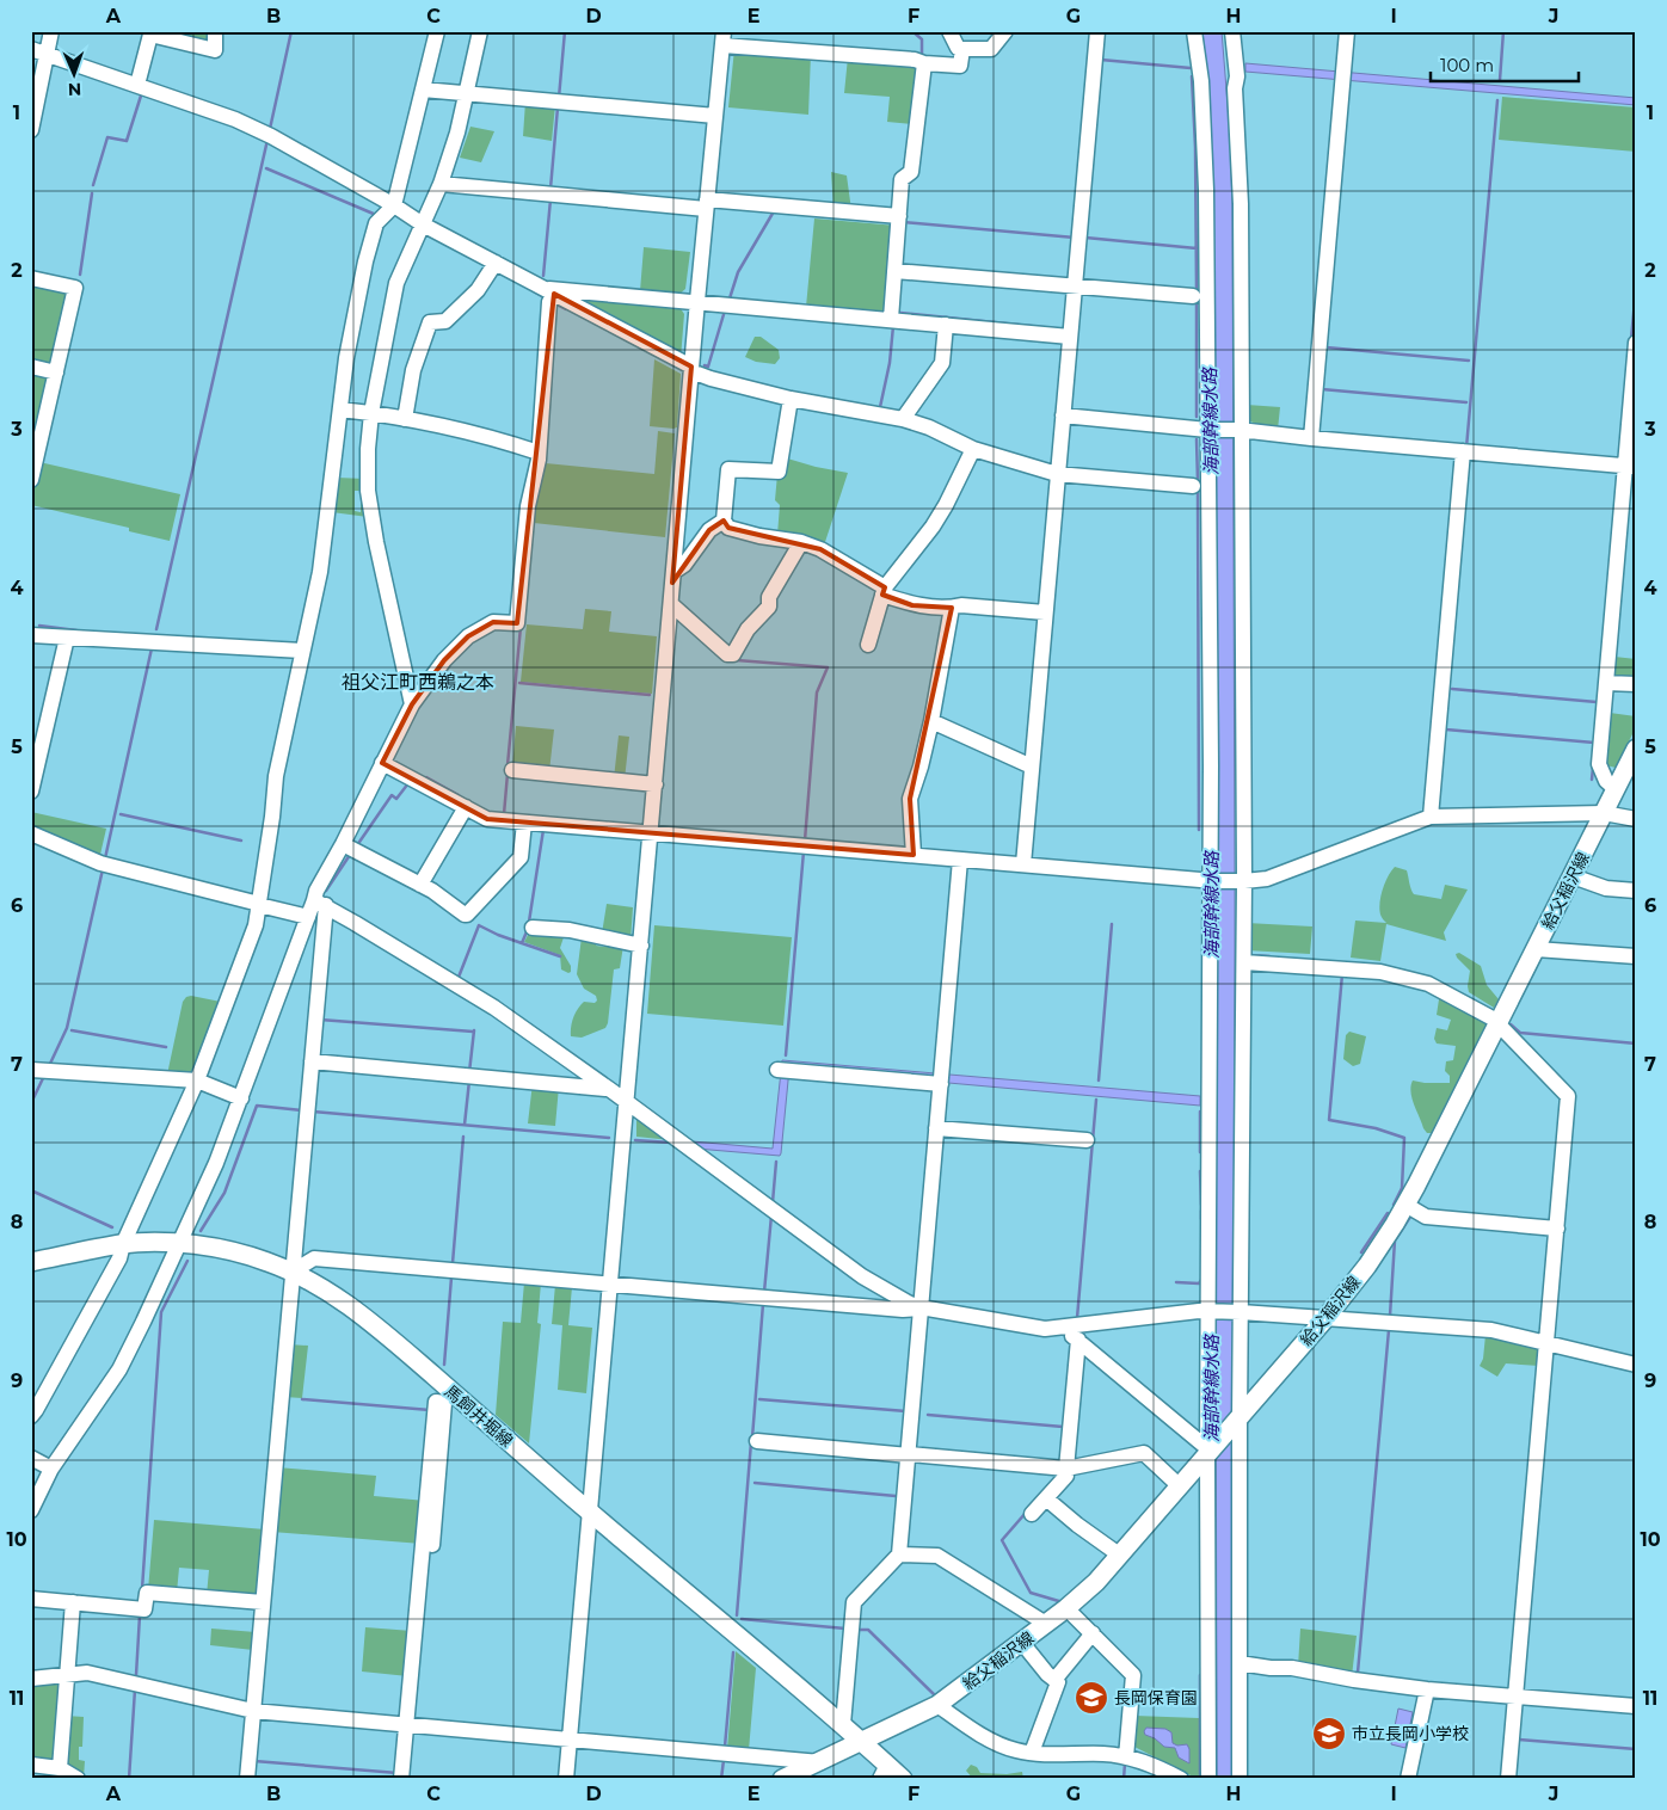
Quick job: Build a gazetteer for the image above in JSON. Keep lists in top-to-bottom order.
{
  "streets": {
    "main road": ["給父稲沢線", "馬飼井堀線"]
  },
  "crossings": [
    ["給父稲沢線", "馬飼井堀線"]
  ],
  "districts": ["祖父江町西鵜之本"],
  "water": ["海部幹線水路"],
  "places": {
    "school or university": ["長岡保育園", "市立長岡小学校"]
  },
  "scale_bar": "100 m",
  "north": "bottom",
  "grid": {
    "columns": [
      "A",
      "B",
      "C",
      "D",
      "E",
      "F",
      "G",
      "H",
      "I",
      "J"
    ],
    "rows": [
      "1",
      "2",
      "3",
      "4",
      "5",
      "6",
      "7",
      "8",
      "9",
      "10",
      "11"
    ]
  }
}
